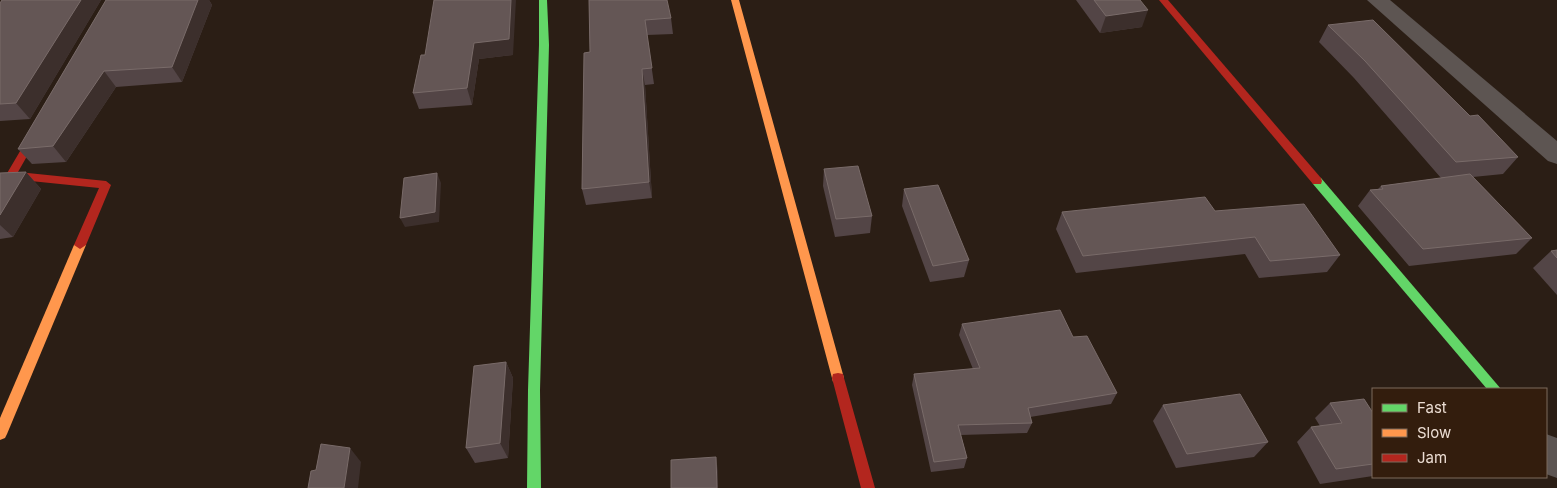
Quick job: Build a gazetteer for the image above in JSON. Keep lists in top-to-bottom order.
{
  "legend": ["Fast", "Slow", "Jam"]
}
